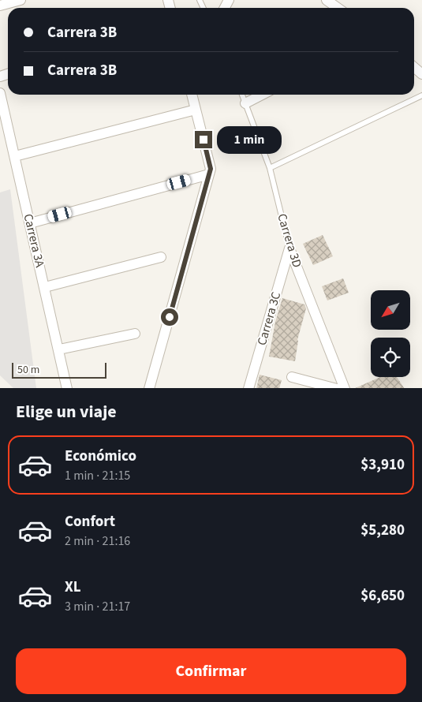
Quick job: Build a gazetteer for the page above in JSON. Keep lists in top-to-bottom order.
{
  "streets": {
    "street": ["Carrera 3A", "Carrera 3D", "Carrera 3C"]
  },
  "crossings": [
    ["Carrera 3D", "Carrera 3C"]
  ],
  "scale_bar": "50 m",
  "north": "bottom left",
  "page": {
    "banner": ["Carrera 3B", "Carrera 3B"],
    "bubble": "1 min",
    "scale": "50 m",
    "heading": "Elige un viaje",
    "list": [
      {
        "name": "Económico",
        "note": "1 min · 21:15",
        "value": "$3,910"
      },
      {
        "name": "Confort",
        "note": "2 min · 21:16",
        "value": "$5,280"
      },
      {
        "name": "XL",
        "note": "3 min · 21:17",
        "value": "$6,650"
      }
    ],
    "buttons": "Confirmar"
  }
}
